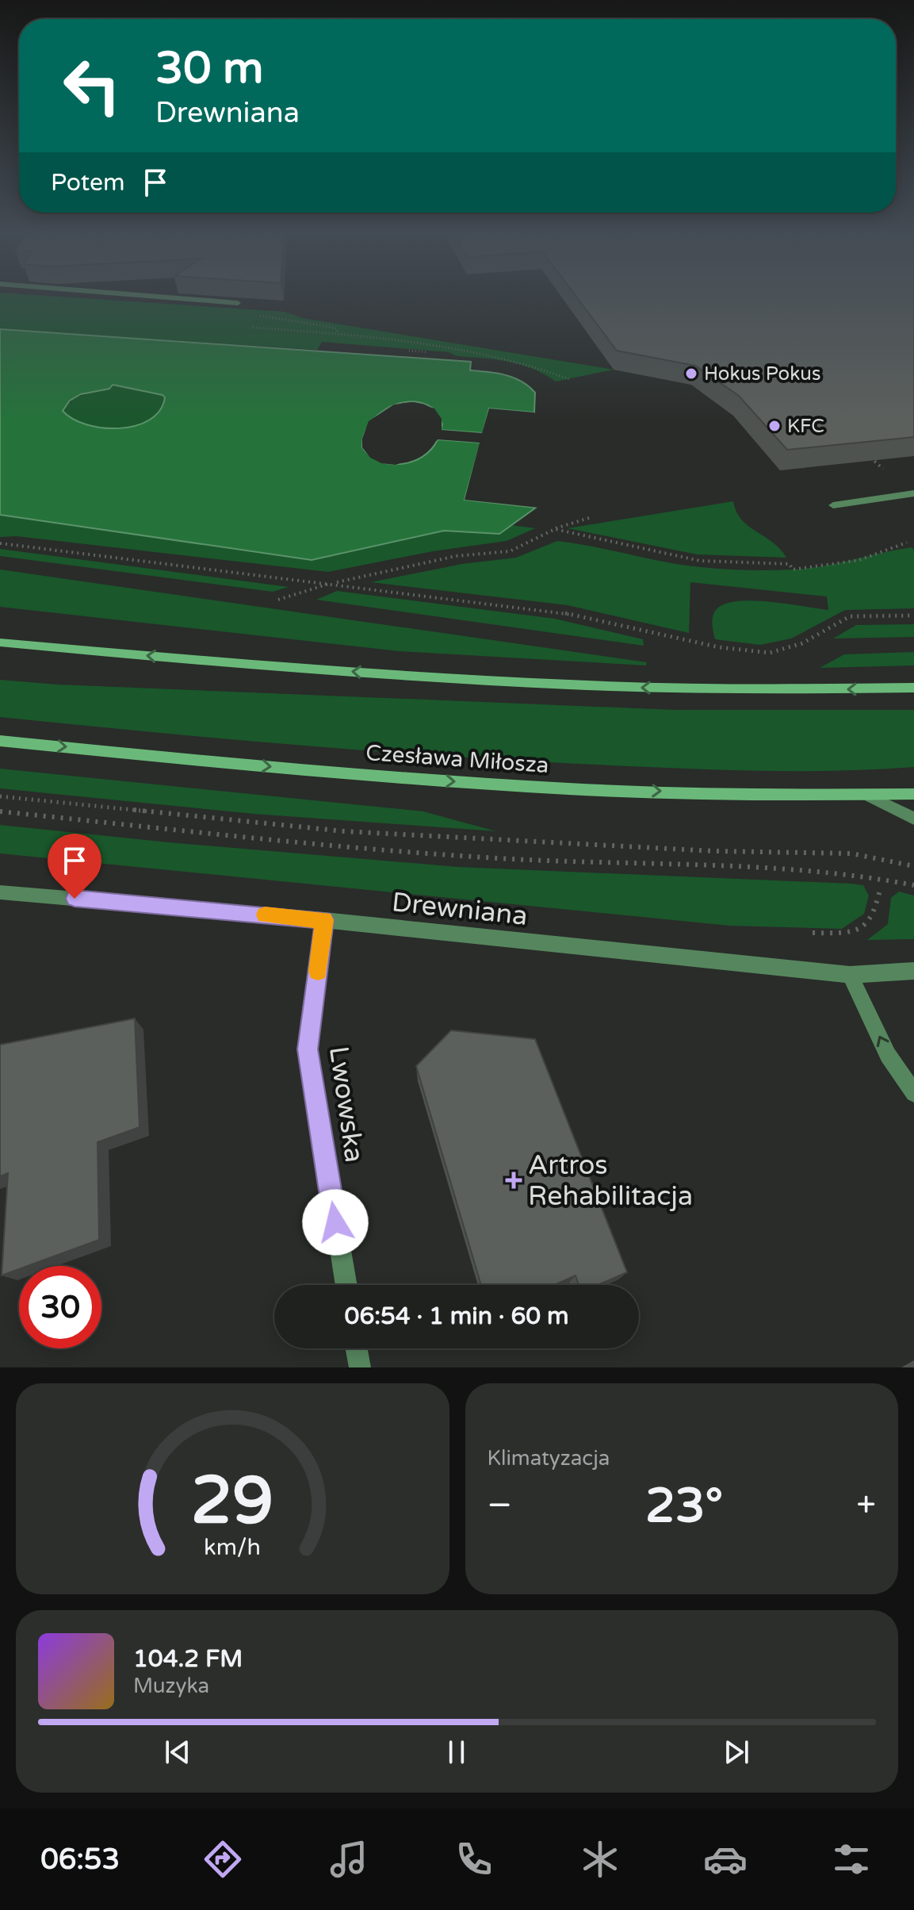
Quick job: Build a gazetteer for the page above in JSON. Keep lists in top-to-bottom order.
{
  "streets": {
    "main road": ["Czesława Miłosza"],
    "street": ["Drewniana", "Lwowska"]
  },
  "crossings": [
    ["Drewniana", "Lwowska"]
  ],
  "places": {
    "other": ["Hokus Pokus", "KFC"],
    "health": ["Artros Rehabilitacja"]
  },
  "page": {
    "turn": ["30 m", "Drewniana"],
    "then": "Potem",
    "limit": "30",
    "trip": "06:54 · 1 min · 60 m",
    "tile": "Klimatyzacja",
    "heat": ["−", "23°", "+"],
    "song": ["104.2 FM", "Muzyka"],
    "tabs": "06:53",
    "gauge": ["29", "km/h"]
  }
}
